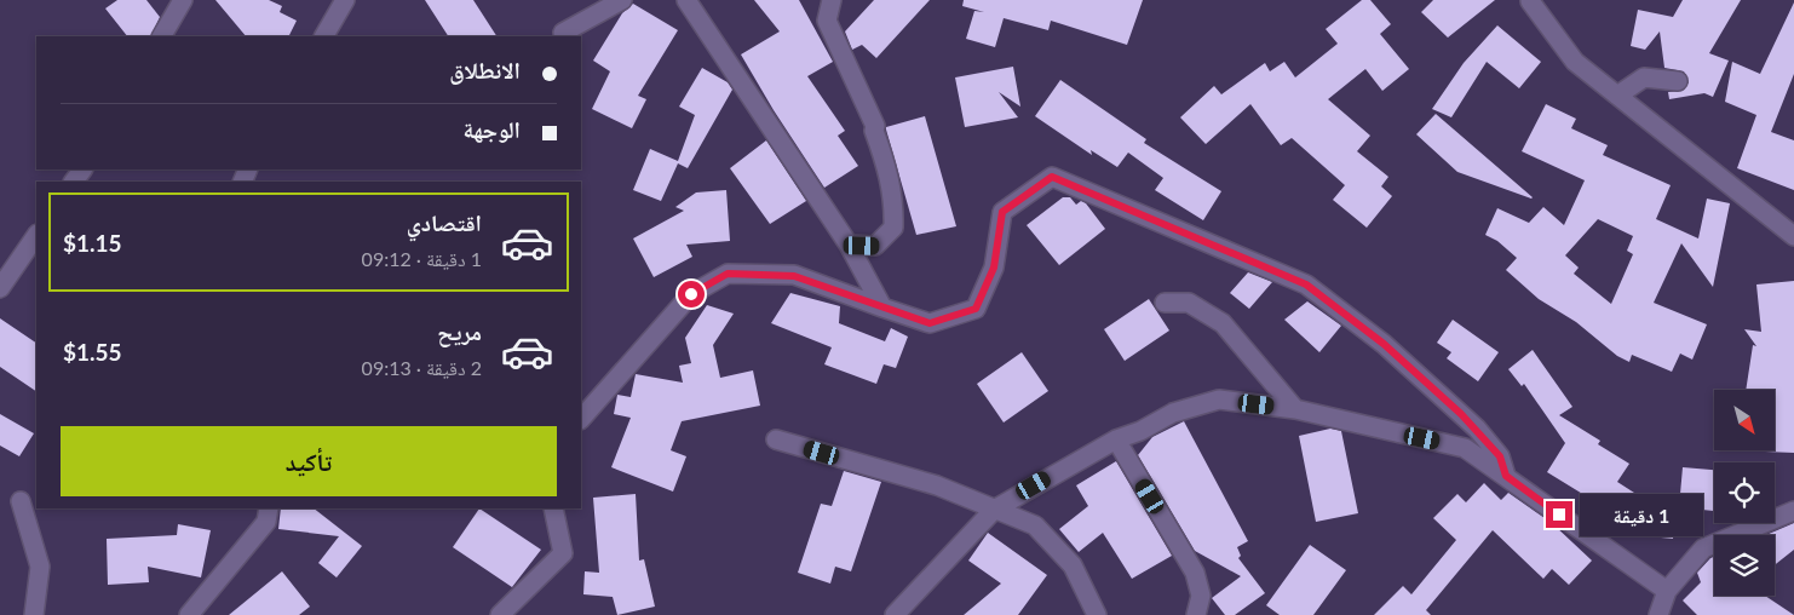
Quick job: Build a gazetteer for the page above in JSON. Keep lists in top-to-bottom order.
{
  "north": "bottom right",
  "page": {
    "banner": ["الانطلاق", "الوجهة"],
    "list": [
      {
        "name": "اقتصادي",
        "note": "1 دقيقة · 09:12",
        "value": "$1.15"
      },
      {
        "name": "مريح",
        "note": "2 دقيقة · 09:13",
        "value": "$1.55"
      }
    ],
    "buttons": "تأكيد",
    "bubble": "1 دقيقة"
  }
}
